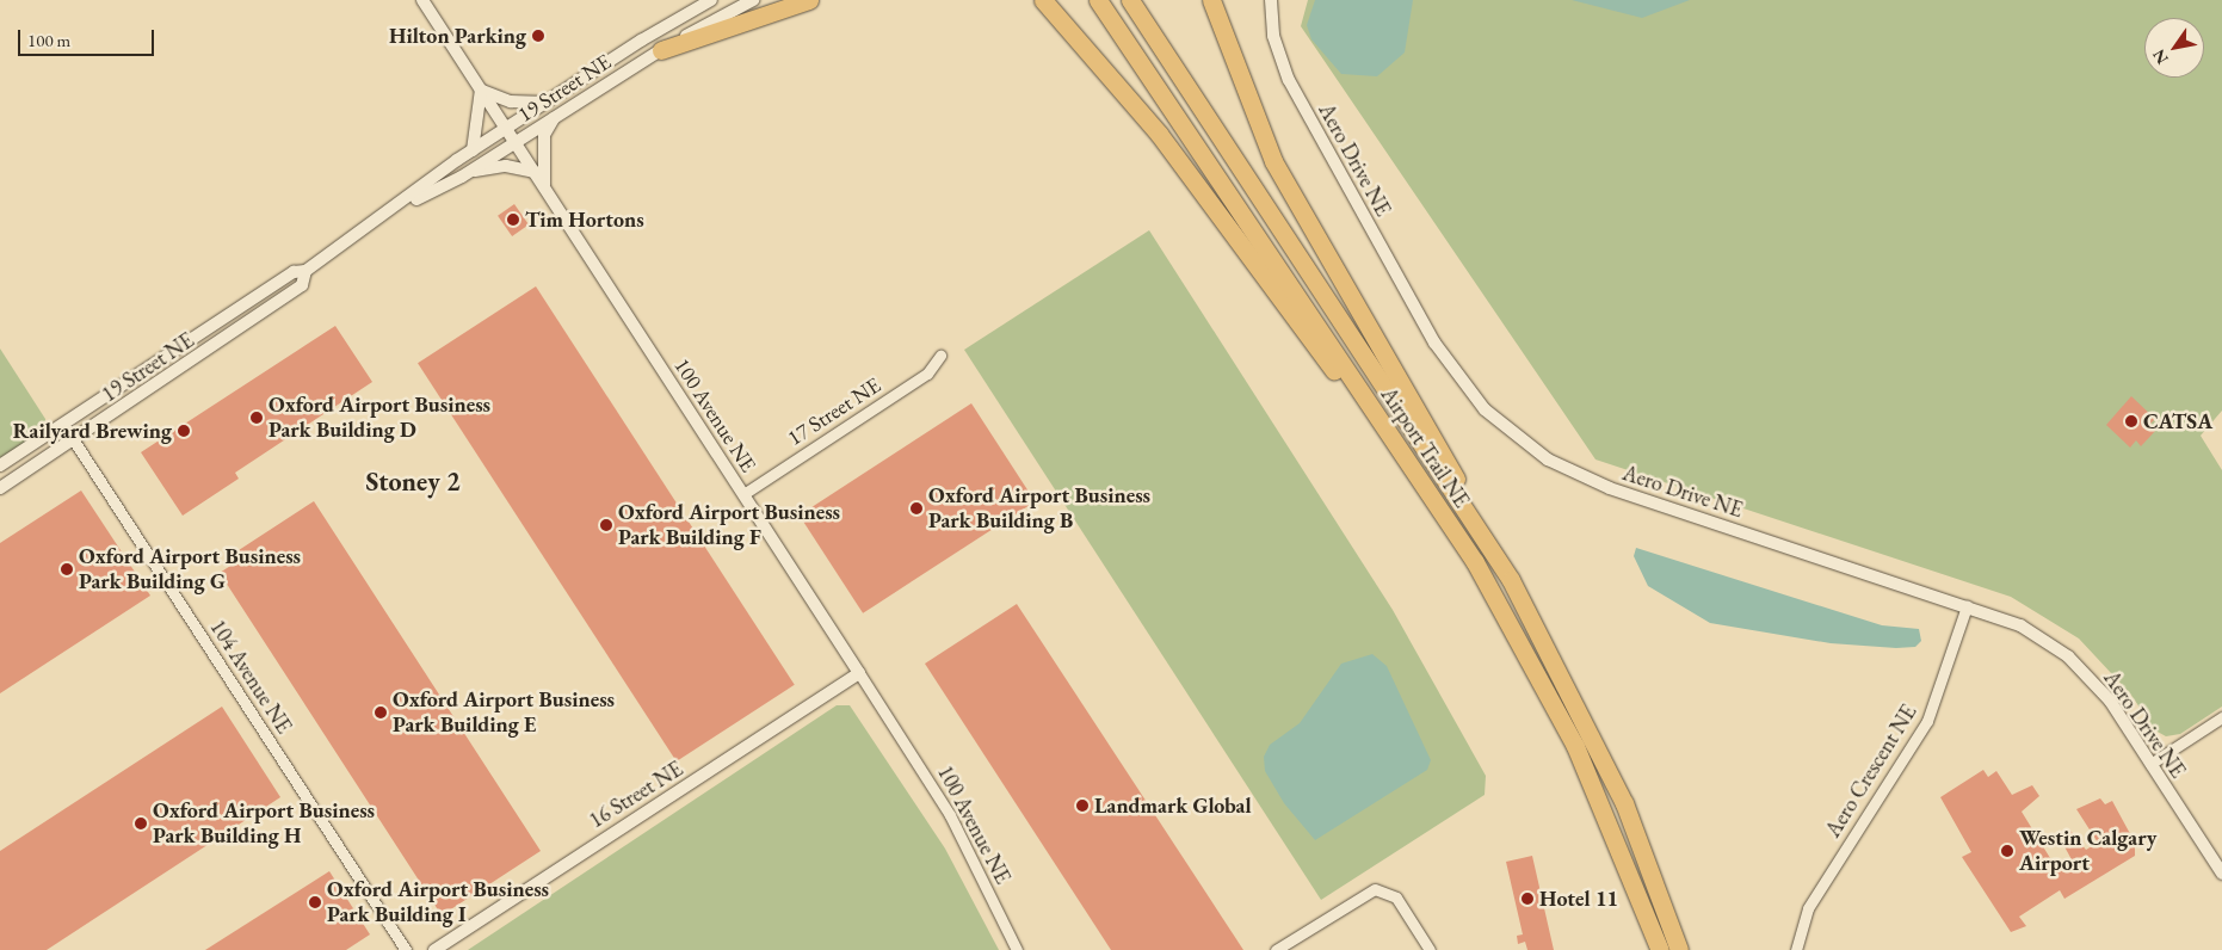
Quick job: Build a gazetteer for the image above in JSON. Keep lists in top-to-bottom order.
{
  "streets": {
    "highway": ["Airport Trail NE"],
    "street": [
      "19 Street NE",
      "Aero Drive NE",
      "17 Street NE",
      "100 Avenue NE",
      "104 Avenue NE",
      "Aero Crescent NE",
      "16 Street NE"
    ]
  },
  "crossings": [
    ["19 Street NE", "100 Avenue NE"],
    ["19 Street NE", "104 Avenue NE"],
    ["Aero Drive NE", "Aero Crescent NE"],
    ["17 Street NE", "100 Avenue NE"],
    ["100 Avenue NE", "16 Street NE"]
  ],
  "districts": ["Stoney 2"],
  "places": [
    "Hilton Parking",
    "Tim Hortons",
    "Oxford Airport Business Park Building D",
    "CATSA",
    "Railyard Brewing",
    "Oxford Airport Business Park Building B",
    "Oxford Airport Business Park Building F",
    "Oxford Airport Business Park Building G",
    "Oxford Airport Business Park Building E",
    "Landmark Global",
    "Oxford Airport Business Park Building H",
    "Westin Calgary Airport",
    "Hotel 11",
    "Oxford Airport Business Park Building I"
  ],
  "scale_bar": "100 m",
  "north": "bottom left"
}
